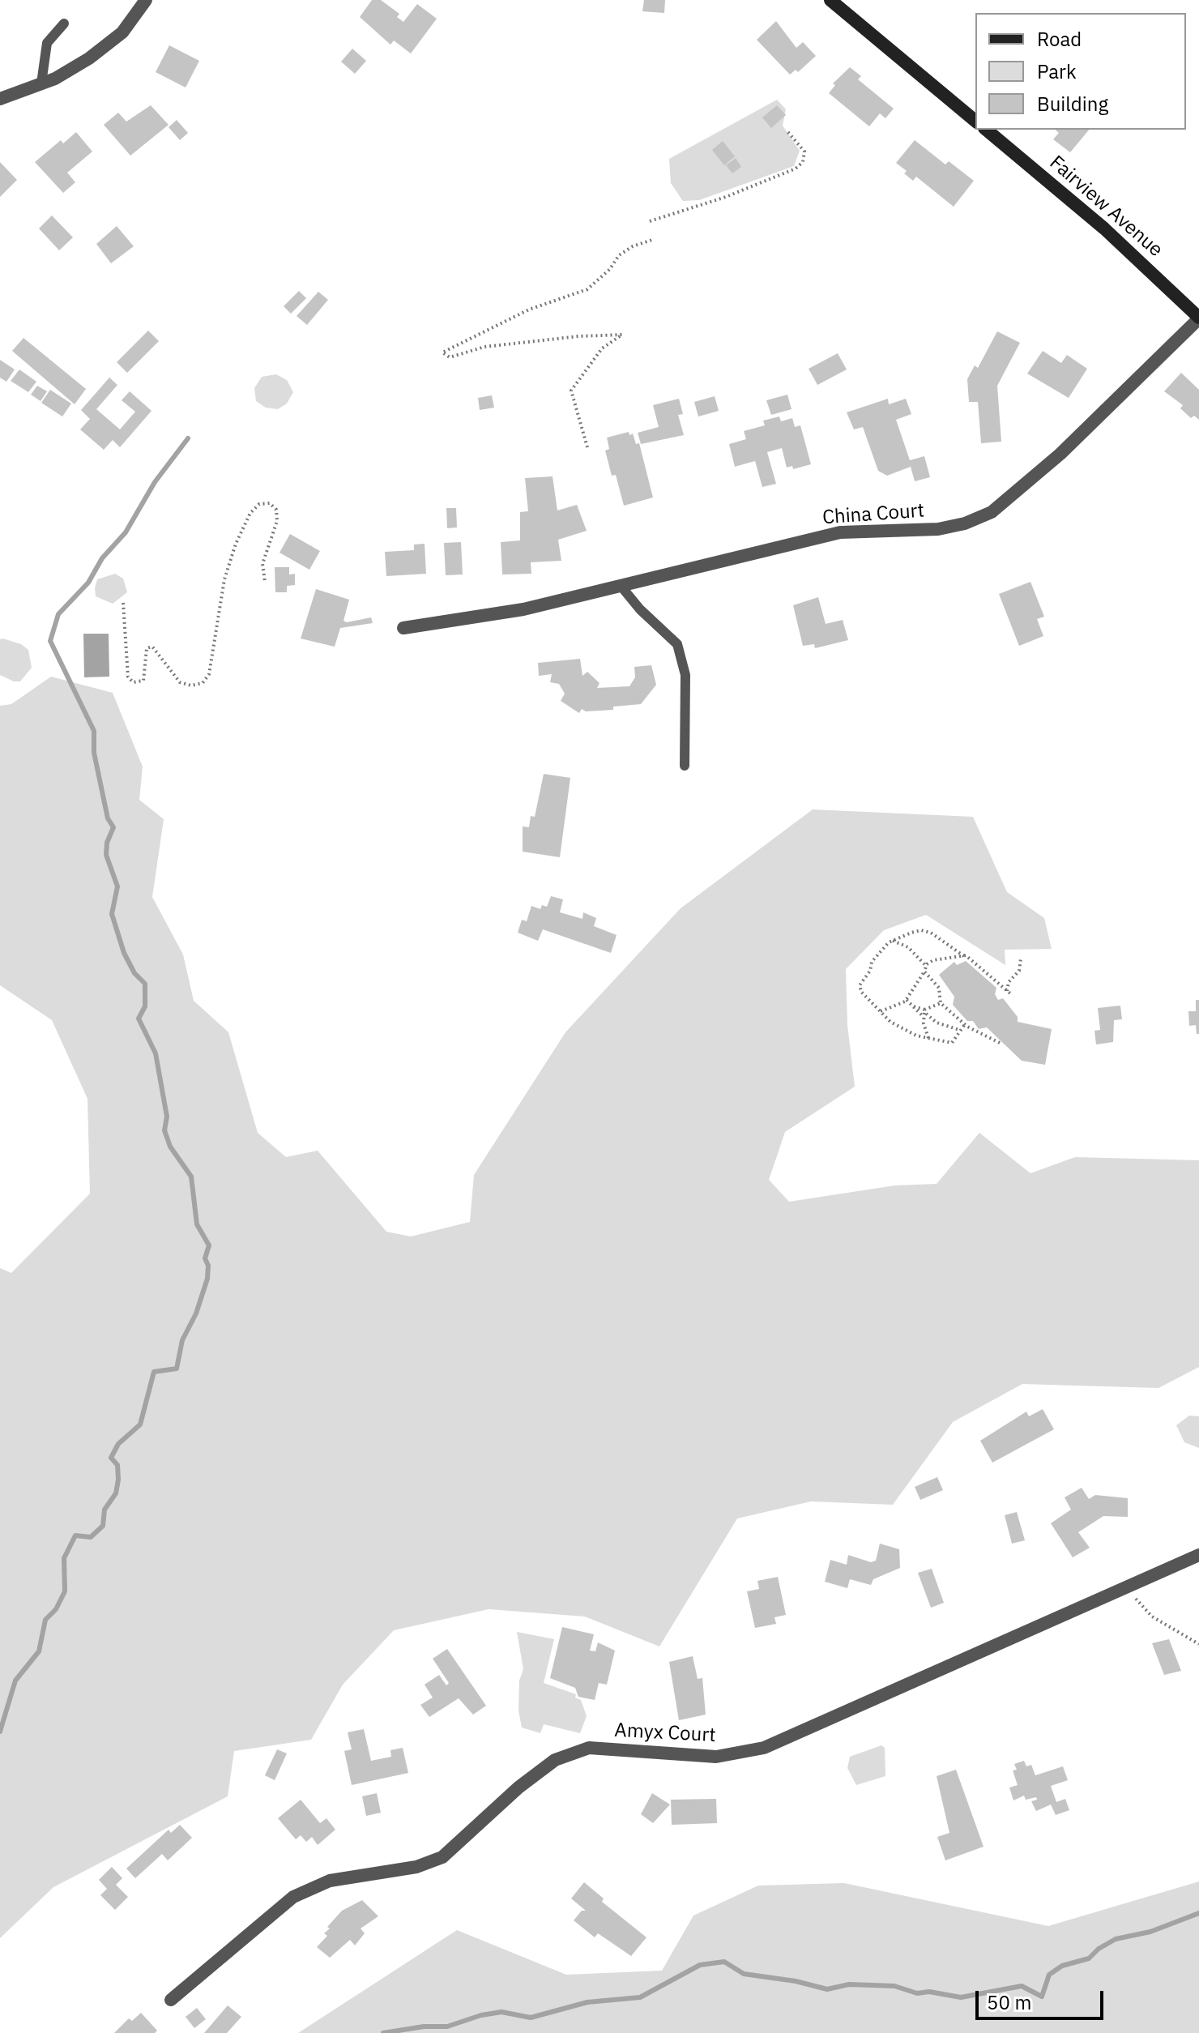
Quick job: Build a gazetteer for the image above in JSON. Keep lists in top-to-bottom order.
{
  "streets": {
    "main road": ["Fairview Avenue"],
    "street": ["China Court", "Amyx Court"]
  },
  "crossings": [
    ["Fairview Avenue", "China Court"]
  ],
  "legend": ["Road", "Park", "Building"],
  "scale_bar": "50 m"
}
